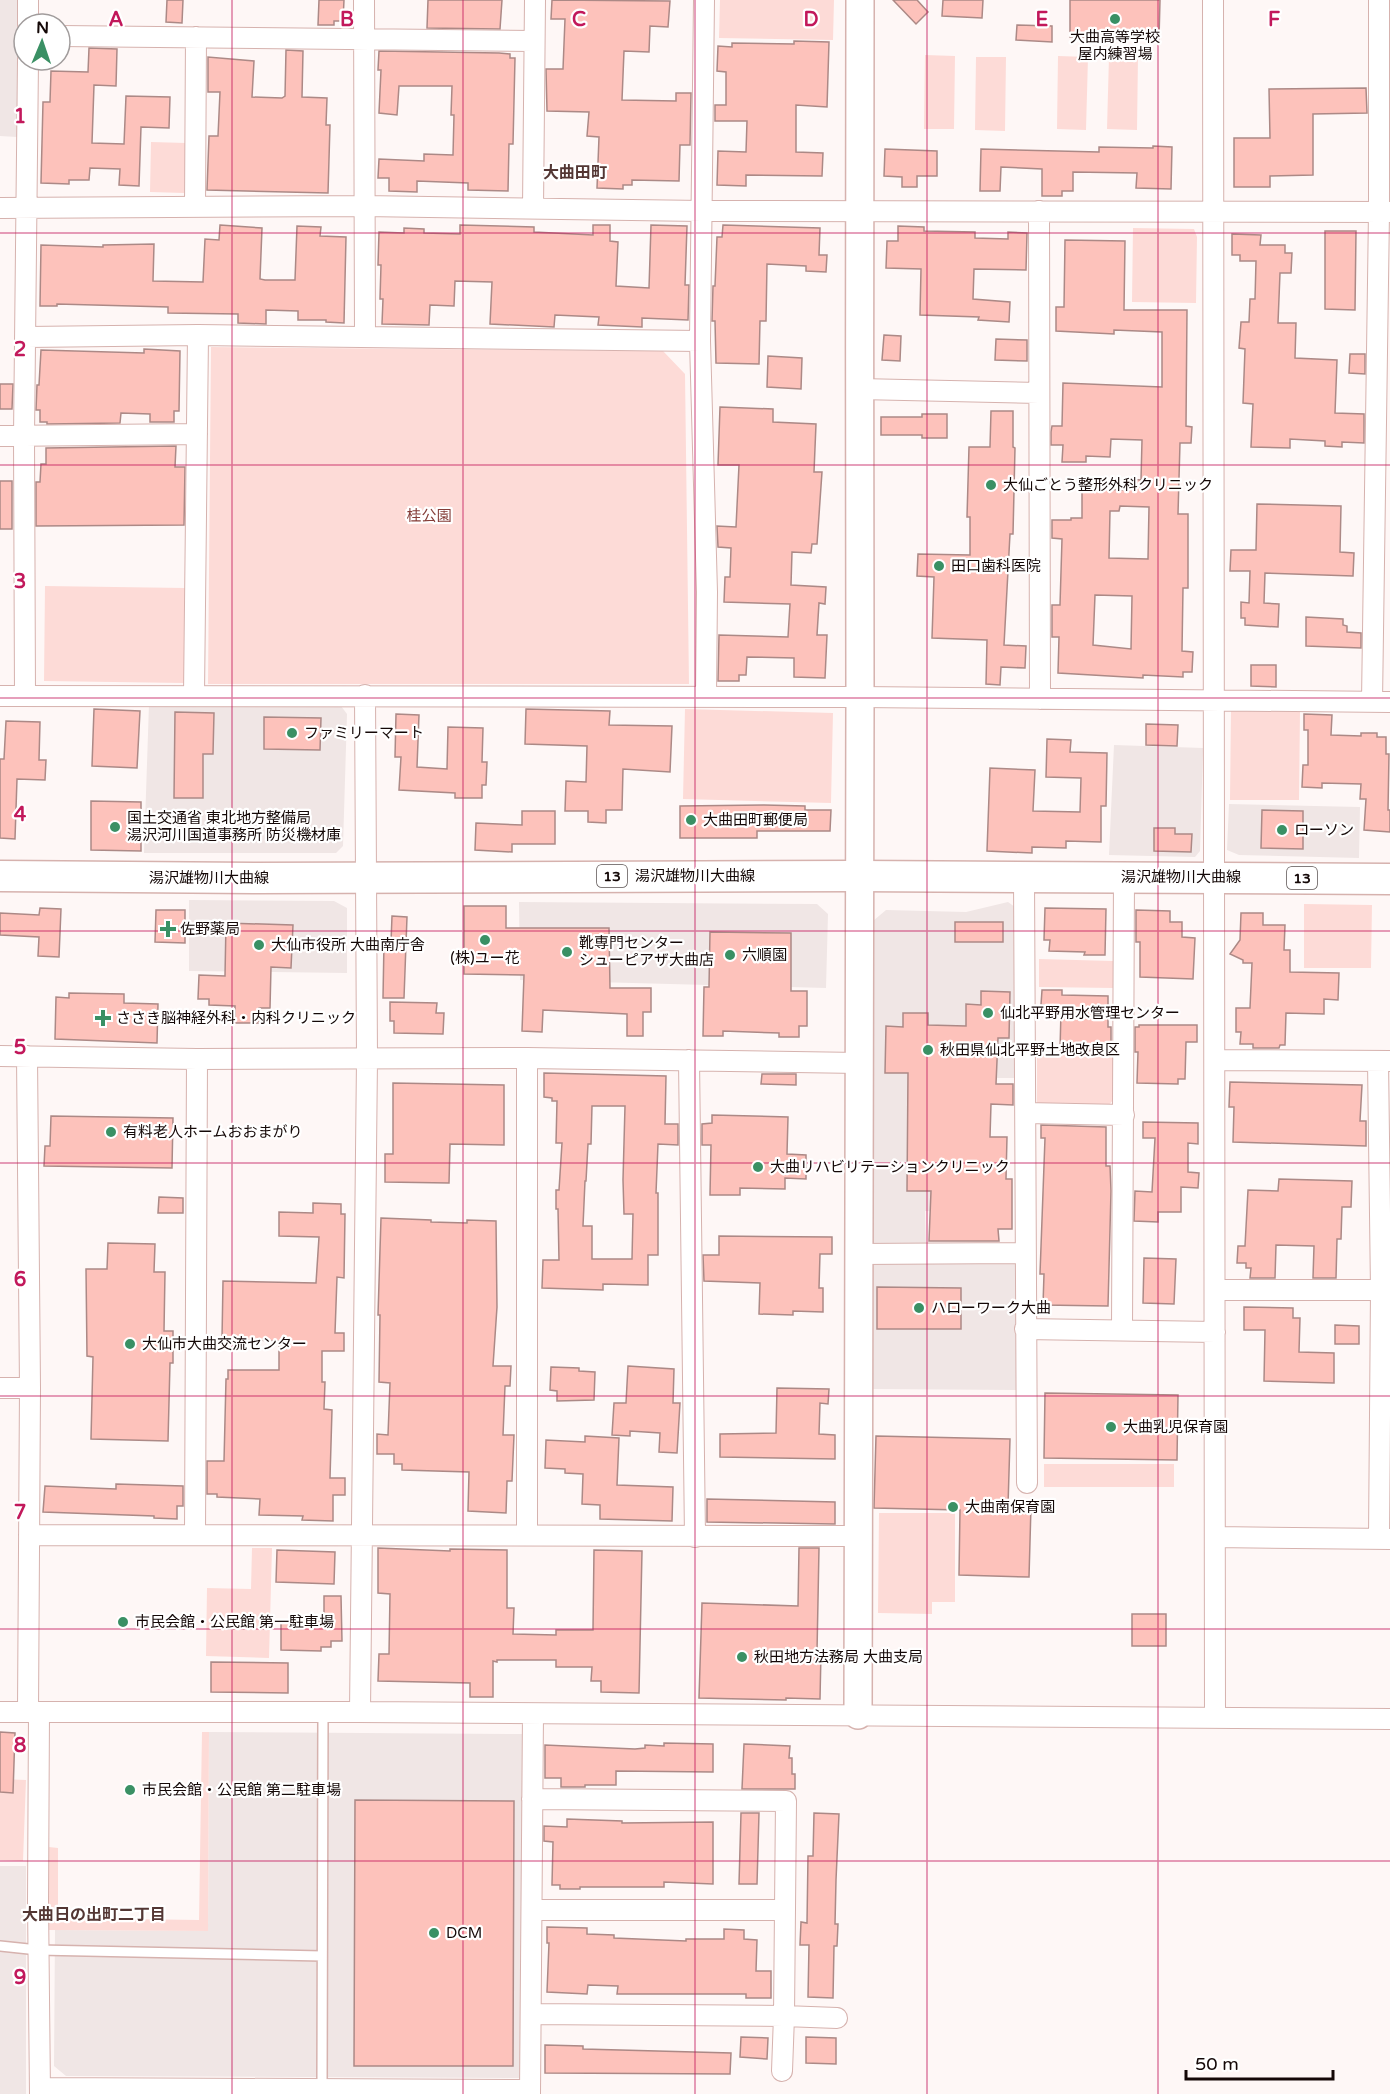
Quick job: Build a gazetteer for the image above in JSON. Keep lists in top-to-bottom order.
{
  "streets": {
    "main road": ["13", "湯沢雄物川大曲線"]
  },
  "districts": ["大曲田町", "大曲日の出町二丁目"],
  "parks": ["桂公園"],
  "places": {
    "other": [
      "大曲高等学校 屋内練習場",
      "大仙ごとう整形外科クリニック",
      "田口歯科医院",
      "ファミリーマート",
      "大曲田町郵便局",
      "国土交通省 東北地方整備局 湯沢河川国道事務所 防災機材庫",
      "ローソン",
      "(株)ユー花",
      "大仙市役所 大曲南庁舎",
      "靴専門センター シューピアザ大曲店",
      "六順園",
      "仙北平野用水管理センター",
      "秋田県仙北平野土地改良区",
      "有料老人ホームおおまがり",
      "大曲リハビリテーションクリニック",
      "ハローワーク大曲",
      "大仙市大曲交流センター",
      "大曲乳児保育園",
      "大曲南保育園",
      "市民会館・公民館 第一駐車場",
      "秋田地方法務局 大曲支局",
      "市民会館・公民館 第二駐車場",
      "DCM"
    ],
    "health": ["佐野薬局", "ささき脳神経外科・内科クリニック"]
  },
  "scale_bar": "50 m",
  "north": "top",
  "grid": {
    "columns": [
      "A",
      "B",
      "C",
      "D",
      "E",
      "F"
    ],
    "rows": [
      "1",
      "2",
      "3",
      "4",
      "5",
      "6",
      "7",
      "8",
      "9"
    ]
  }
}
